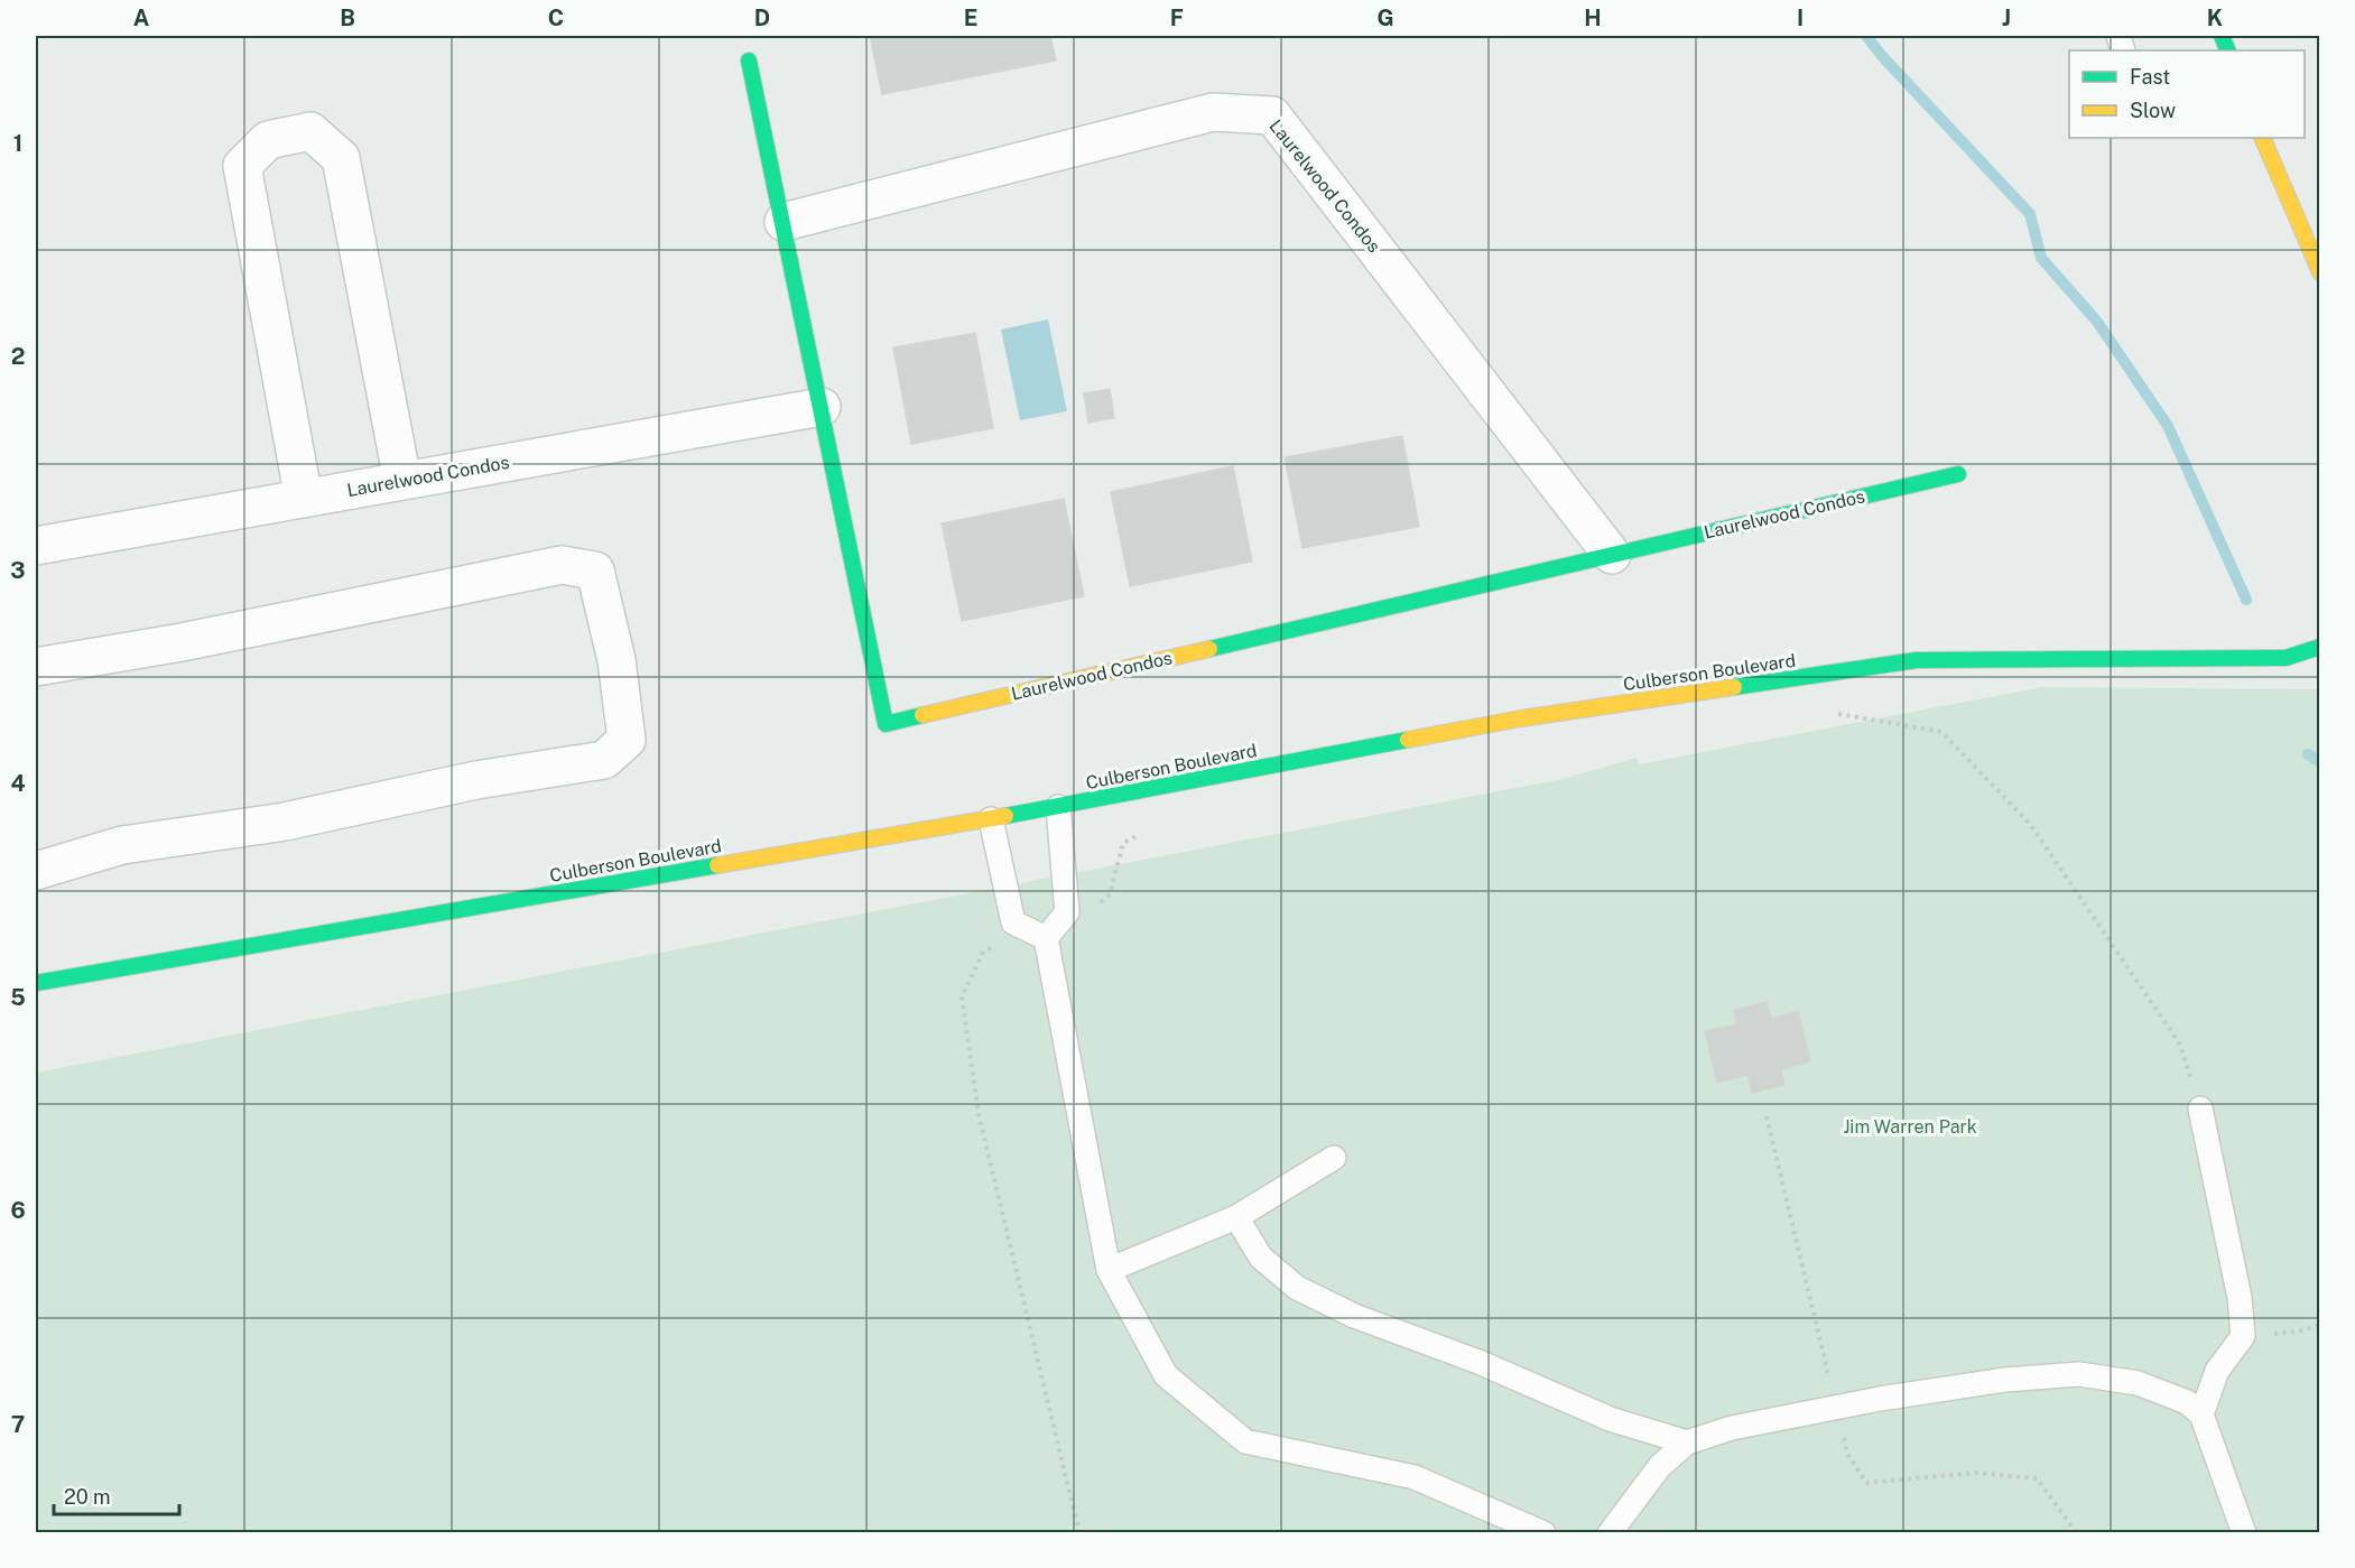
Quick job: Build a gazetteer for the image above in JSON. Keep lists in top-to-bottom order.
{
  "streets": {
    "street": ["Laurelwood Condos", "Culberson Boulevard"]
  },
  "parks": ["Jim Warren Park"],
  "legend": ["Fast", "Slow"],
  "scale_bar": "20 m",
  "grid": {
    "columns": [
      "A",
      "B",
      "C",
      "D",
      "E",
      "F",
      "G",
      "H",
      "I",
      "J",
      "K"
    ],
    "rows": [
      "1",
      "2",
      "3",
      "4",
      "5",
      "6",
      "7"
    ]
  }
}
